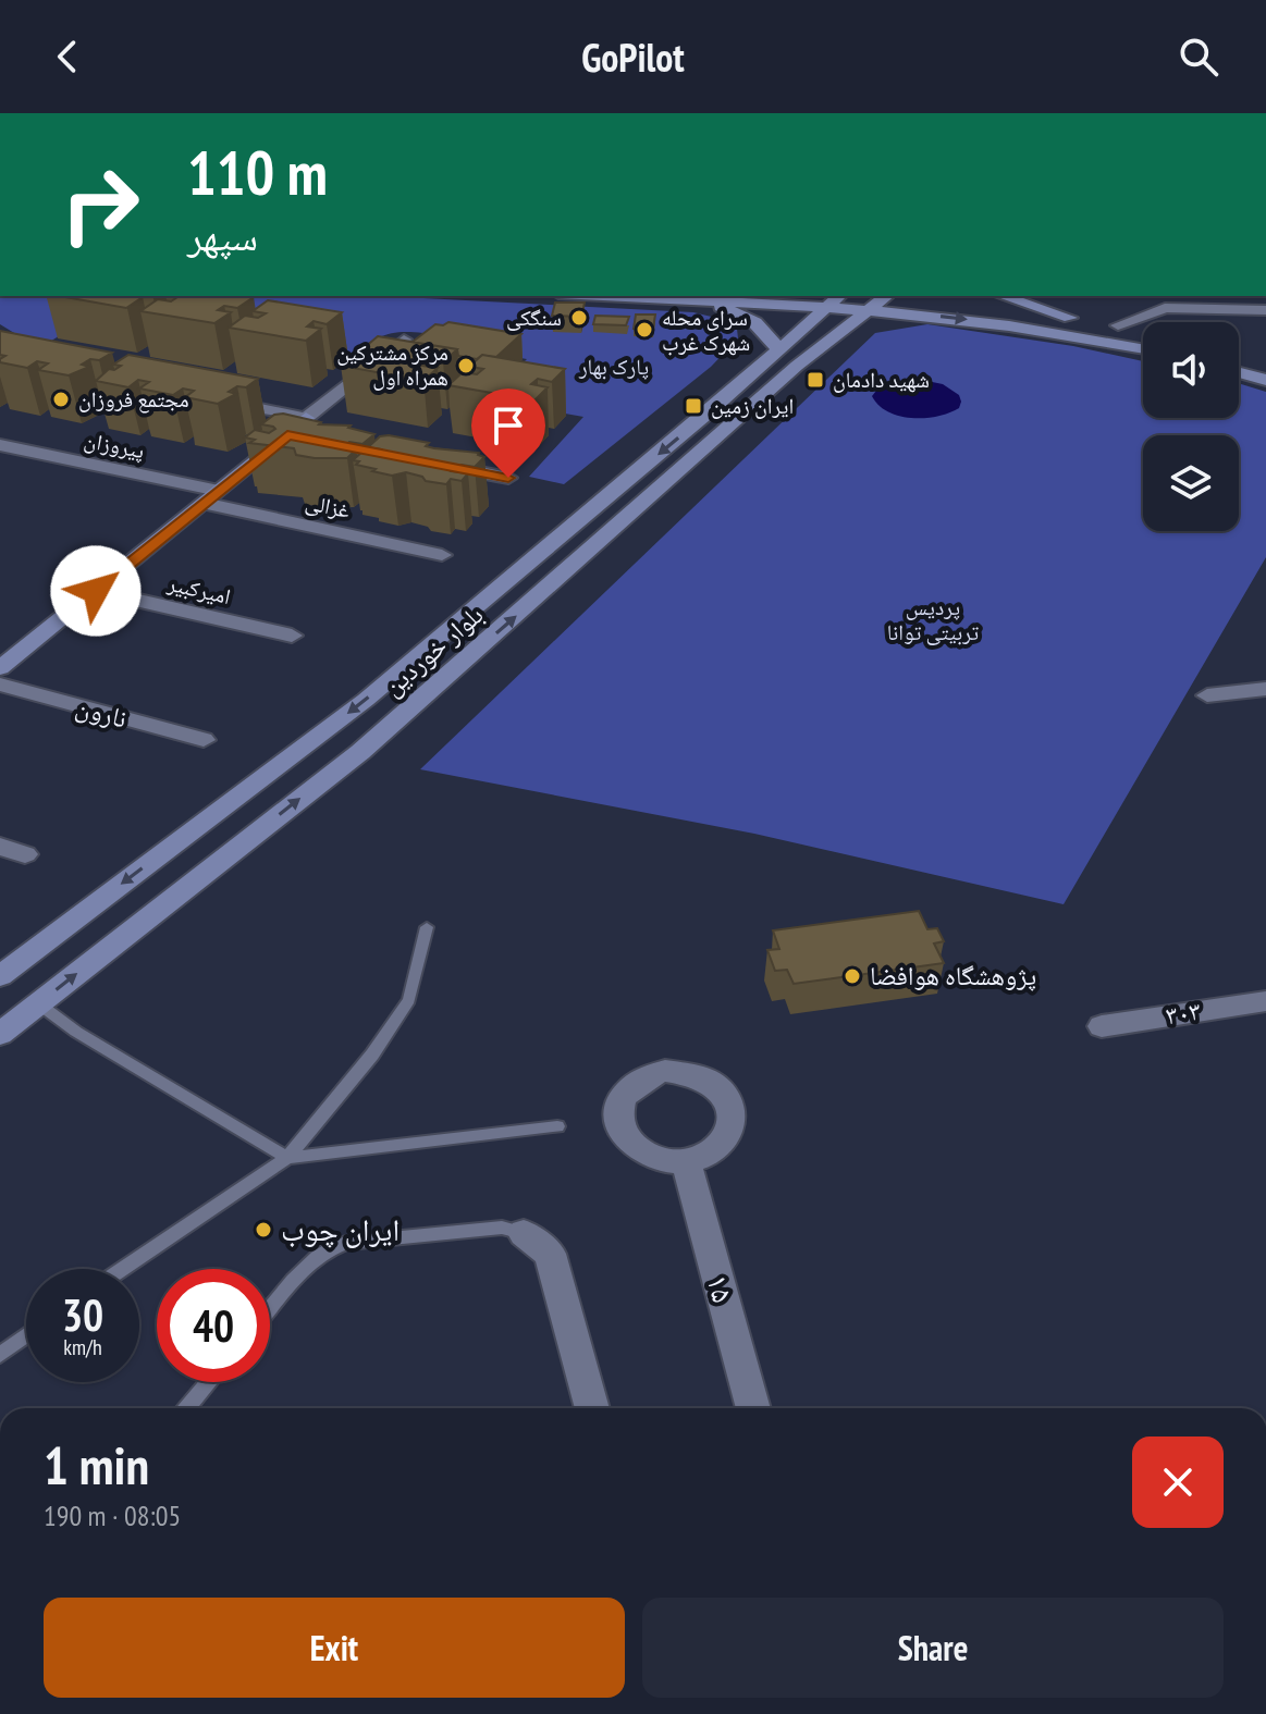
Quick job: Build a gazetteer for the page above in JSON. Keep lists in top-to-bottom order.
{
  "streets": {
    "main road": ["بلوار خوردین"],
    "street": [
      "پیروزان",
      "غزالی",
      "امیرکبیر",
      "نارون",
      "۳۰۳",
      "۱۵"
    ]
  },
  "crossings": [
    ["پیروزان", "غزالی"]
  ],
  "parks": ["پارک بهار", "پردیس تربیتی توانا"],
  "places": {
    "other": [
      "سنگکی",
      "سرای محله شهرک غرب",
      "مرکز مشترکین همراه اول",
      "مجتمع فروزان",
      "پژوهشگاه هوافضا",
      "ایران چوب"
    ],
    "transit": ["شهید دادمان", "ایران زمین"]
  },
  "page": {
    "header": "GoPilot",
    "turn": ["110 m", "سپهر"],
    "speed": "30 km/h",
    "limit": "40",
    "heading": ["1 min", "190 m · 08:05"],
    "buttons": ["Exit", "Share"]
  }
}
